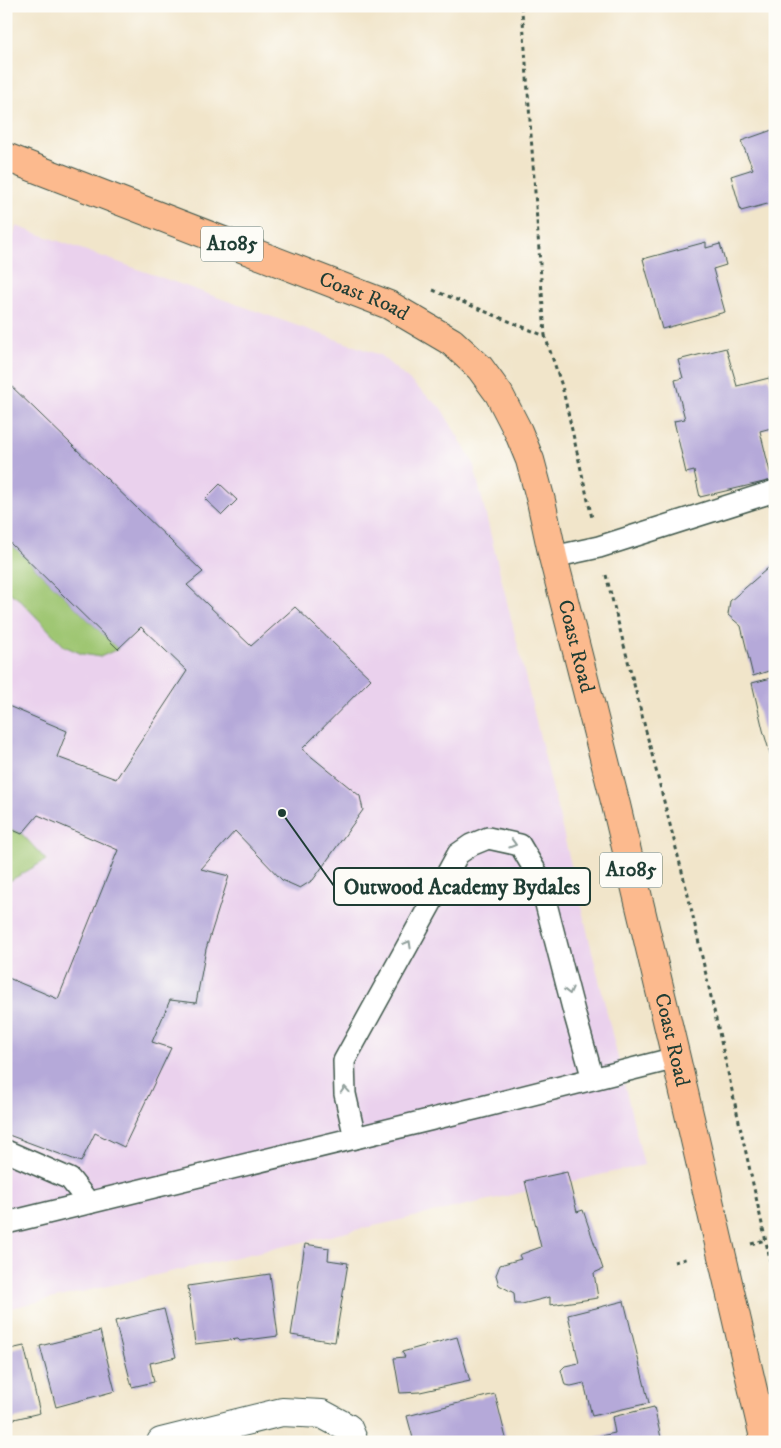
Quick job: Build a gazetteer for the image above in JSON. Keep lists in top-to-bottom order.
{
  "streets": {
    "main road": ["A1085", "Coast Road"]
  },
  "places": ["Outwood Academy Bydales"]
}
